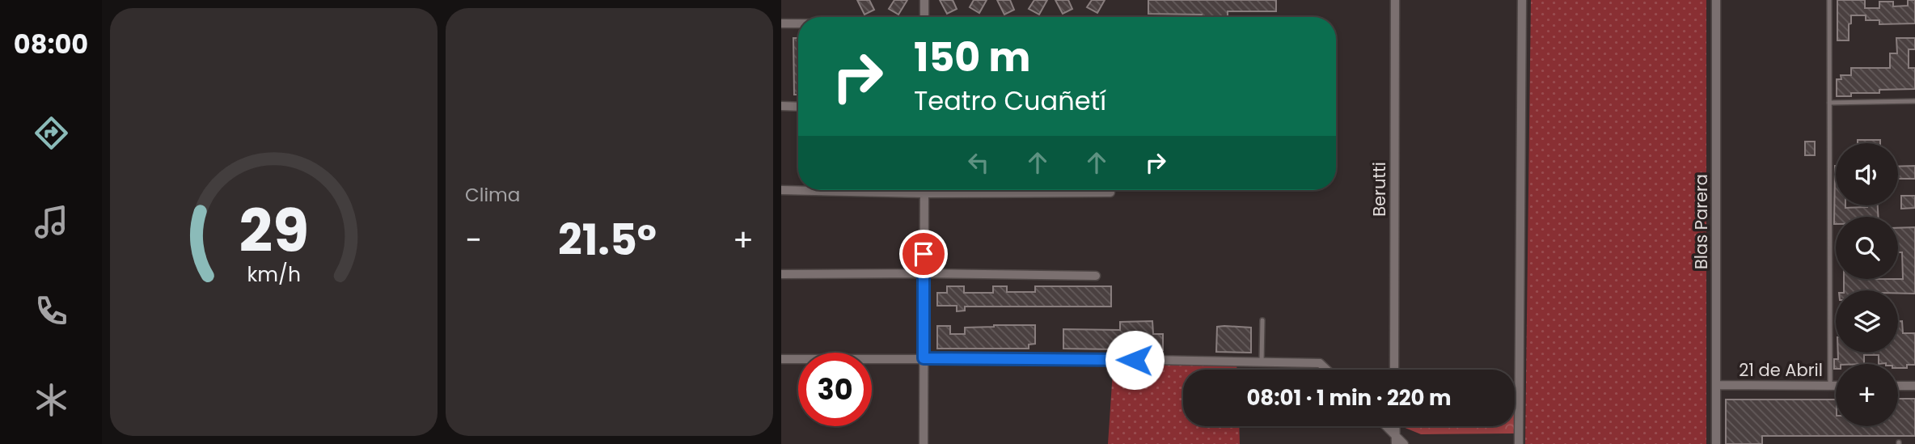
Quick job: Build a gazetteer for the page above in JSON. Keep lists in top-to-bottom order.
{
  "streets": {
    "street": ["Berutti", "Blas Parera", "21 de Abril"]
  },
  "crossings": [
    ["Blas Parera", "21 de Abril"]
  ],
  "page": {
    "tabs": "08:00",
    "tile": "Clima",
    "turn": ["150 m", "Teatro Cuañetí"],
    "map_buttons": "+",
    "heat": ["−", "21.5°", "+"],
    "limit": "30",
    "trip": "08:01 · 1 min · 220 m",
    "gauge": ["29", "km/h"]
  }
}
